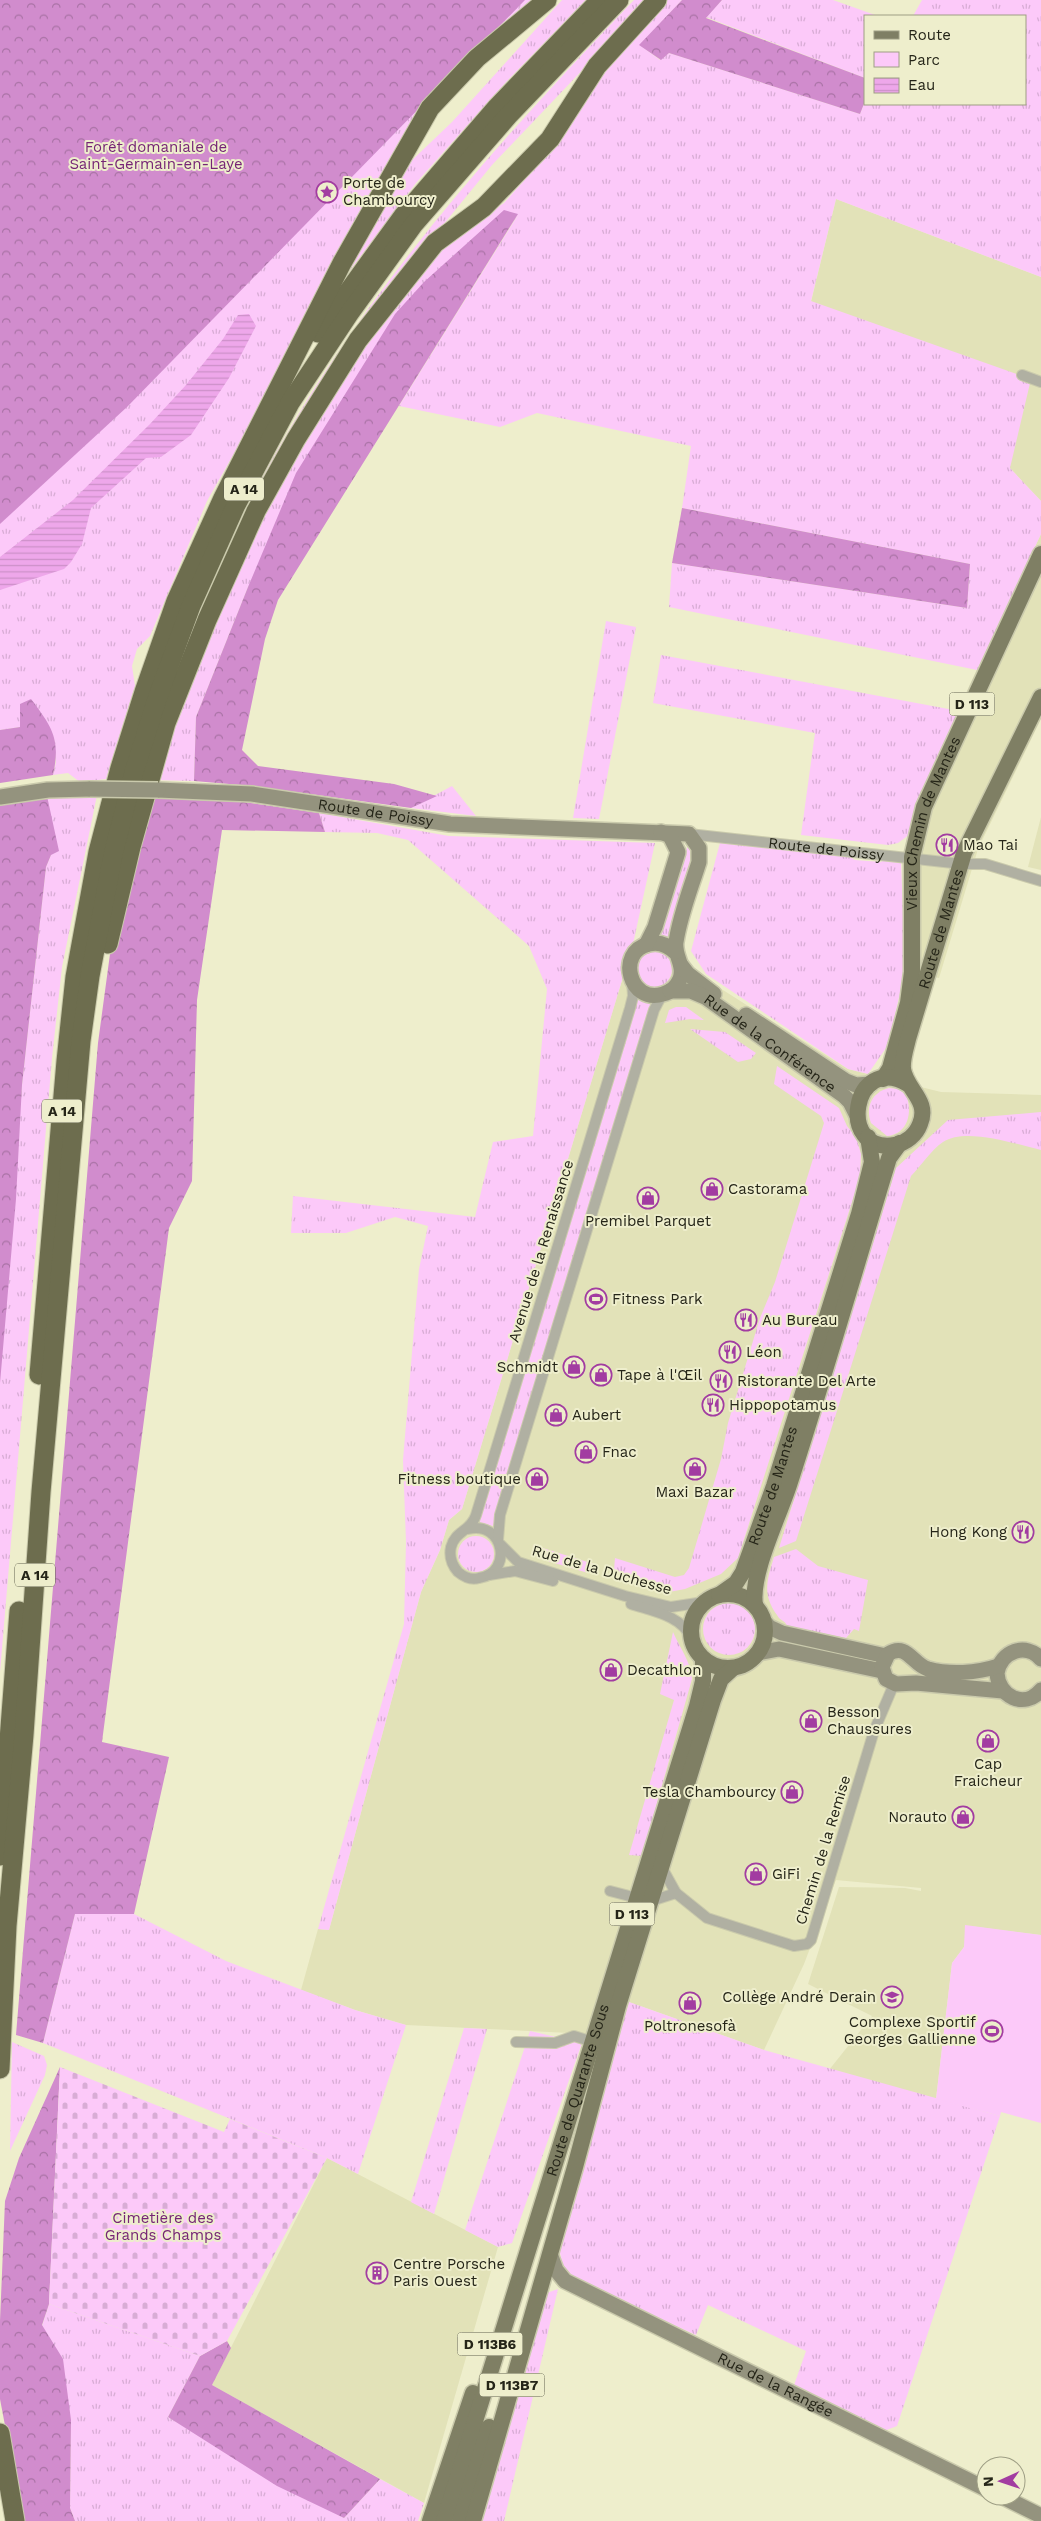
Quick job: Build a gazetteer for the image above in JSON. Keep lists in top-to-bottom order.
{
  "streets": {
    "highway": ["A 14"],
    "main road": [
      "D 113",
      "Vieux Chemin de Mantes",
      "Route de Mantes",
      "Route de Quarante Sous",
      "D 113B6",
      "D 113B7"
    ],
    "street": [
      "Route de Poissy",
      "Rue de la Conférence",
      "Avenue de la Renaissance",
      "Rue de la Duchesse",
      "Chemin de la Remise",
      "Rue de la Rangée"
    ]
  },
  "crossings": [
    ["D 113", "Route de Mantes"],
    ["D 113", "Rue de la Duchesse"],
    ["D 113", "Chemin de la Remise"],
    ["D 113", "Route de Quarante Sous"],
    ["Route de Poissy", "Vieux Chemin de Mantes"],
    ["Route de Poissy", "Route de Mantes"],
    ["Vieux Chemin de Mantes", "Route de Mantes"],
    ["Vieux Chemin de Mantes", "Rue de la Conférence"],
    ["Route de Mantes", "Rue de la Conférence"],
    ["Route de Mantes", "Rue de la Duchesse"],
    ["Route de Mantes", "Route de Quarante Sous"],
    ["Rue de la Conférence", "Avenue de la Renaissance"],
    ["Avenue de la Renaissance", "Rue de la Duchesse"],
    ["Rue de la Duchesse", "Route de Quarante Sous"],
    ["Route de Quarante Sous", "D 113B6"],
    ["Route de Quarante Sous", "D 113B7"]
  ],
  "parks": ["Forêt domaniale de Saint-Germain-en-Laye", "Cimetière des Grands Champs"],
  "places": {
    "place": ["Porte de Chambourcy"],
    "restaurant": [
      "Mao Tai",
      "Au Bureau",
      "Léon",
      "Ristorante Del Arte",
      "Hippopotamus",
      "Hong Kong"
    ],
    "shop": [
      "Castorama",
      "Premibel Parquet",
      "Schmidt",
      "Tape à l'Œil",
      "Aubert",
      "Fnac",
      "Maxi Bazar",
      "Fitness boutique",
      "Decathlon",
      "Besson Chaussures",
      "Cap Fraicheur",
      "Tesla Chambourcy",
      "Norauto",
      "GiFi",
      "Poltronesofà"
    ],
    "sports": ["Fitness Park", "Complexe Sportif Georges Gallienne"],
    "school or university": ["Collège André Derain"],
    "building": ["Centre Porsche Paris Ouest"]
  },
  "legend": ["Route", "Parc", "Eau"],
  "north": "left"
}
